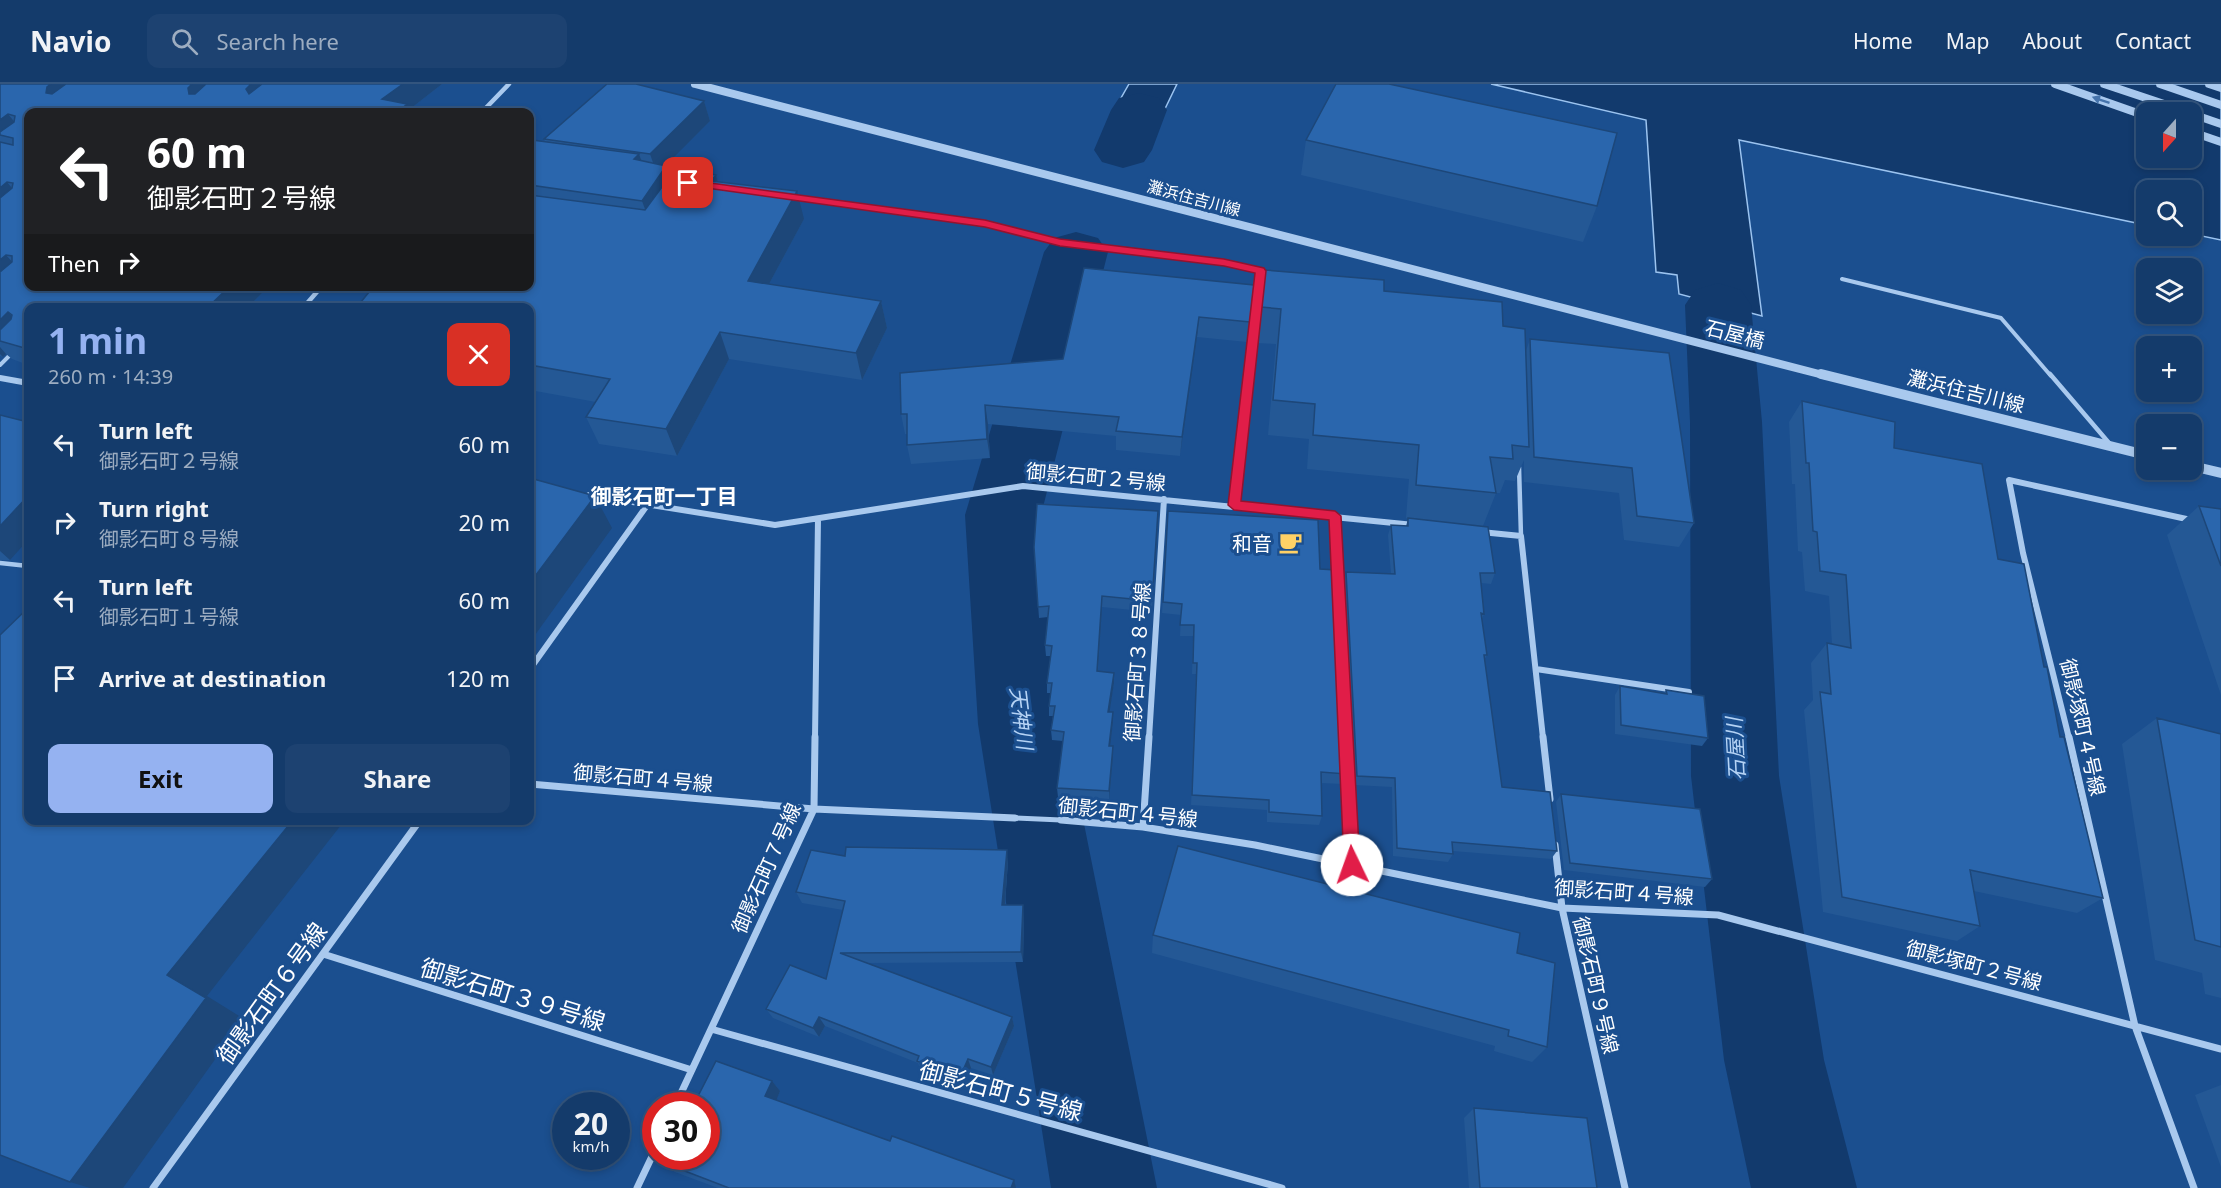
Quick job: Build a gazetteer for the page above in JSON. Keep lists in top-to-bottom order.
{
  "streets": {
    "street": [
      "灘浜住吉川線",
      "石屋橋",
      "御影石町２号線",
      "御影石町３８号線",
      "御影塚町４号線",
      "御影石町４号線",
      "御影石町７号線",
      "御影塚町２号線",
      "御影石町９号線",
      "御影石町６号線",
      "御影石町３９号線",
      "御影石町５号線"
    ]
  },
  "crossings": [
    ["灘浜住吉川線", "石屋橋"],
    ["御影石町２号線", "御影石町３８号線"],
    ["御影石町２号線", "御影石町７号線"],
    ["御影石町３８号線", "御影石町４号線"],
    ["御影塚町４号線", "御影塚町２号線"],
    ["御影石町４号線", "御影石町７号線"],
    ["御影石町４号線", "御影塚町２号線"],
    ["御影石町４号線", "御影石町９号線"],
    ["御影石町７号線", "御影石町３９号線"],
    ["御影石町７号線", "御影石町５号線"],
    ["御影石町６号線", "御影石町３９号線"]
  ],
  "districts": ["御影石町一丁目"],
  "water": ["天神川", "石屋川"],
  "places": {
    "cafe": ["和音"]
  },
  "north": "bottom",
  "page": {
    "header": "Navio",
    "search": "Search here",
    "nav": [
      "Home",
      "Map",
      "About",
      "Contact"
    ],
    "map_buttons": ["+", "−"],
    "turn": ["60 m", "御影石町２号線"],
    "then": "Then",
    "heading": ["1 min", "260 m · 14:39"],
    "list": [
      {
        "name": "Turn left",
        "note": "御影石町２号線",
        "value": "60 m"
      },
      {
        "name": "Turn right",
        "note": "御影石町８号線",
        "value": "20 m"
      },
      {
        "name": "Turn left",
        "note": "御影石町１号線",
        "value": "60 m"
      },
      {
        "name": "Arrive at destination",
        "value": "120 m"
      }
    ],
    "buttons": ["Exit", "Share"],
    "speed": "20 km/h",
    "limit": "30"
  }
}
